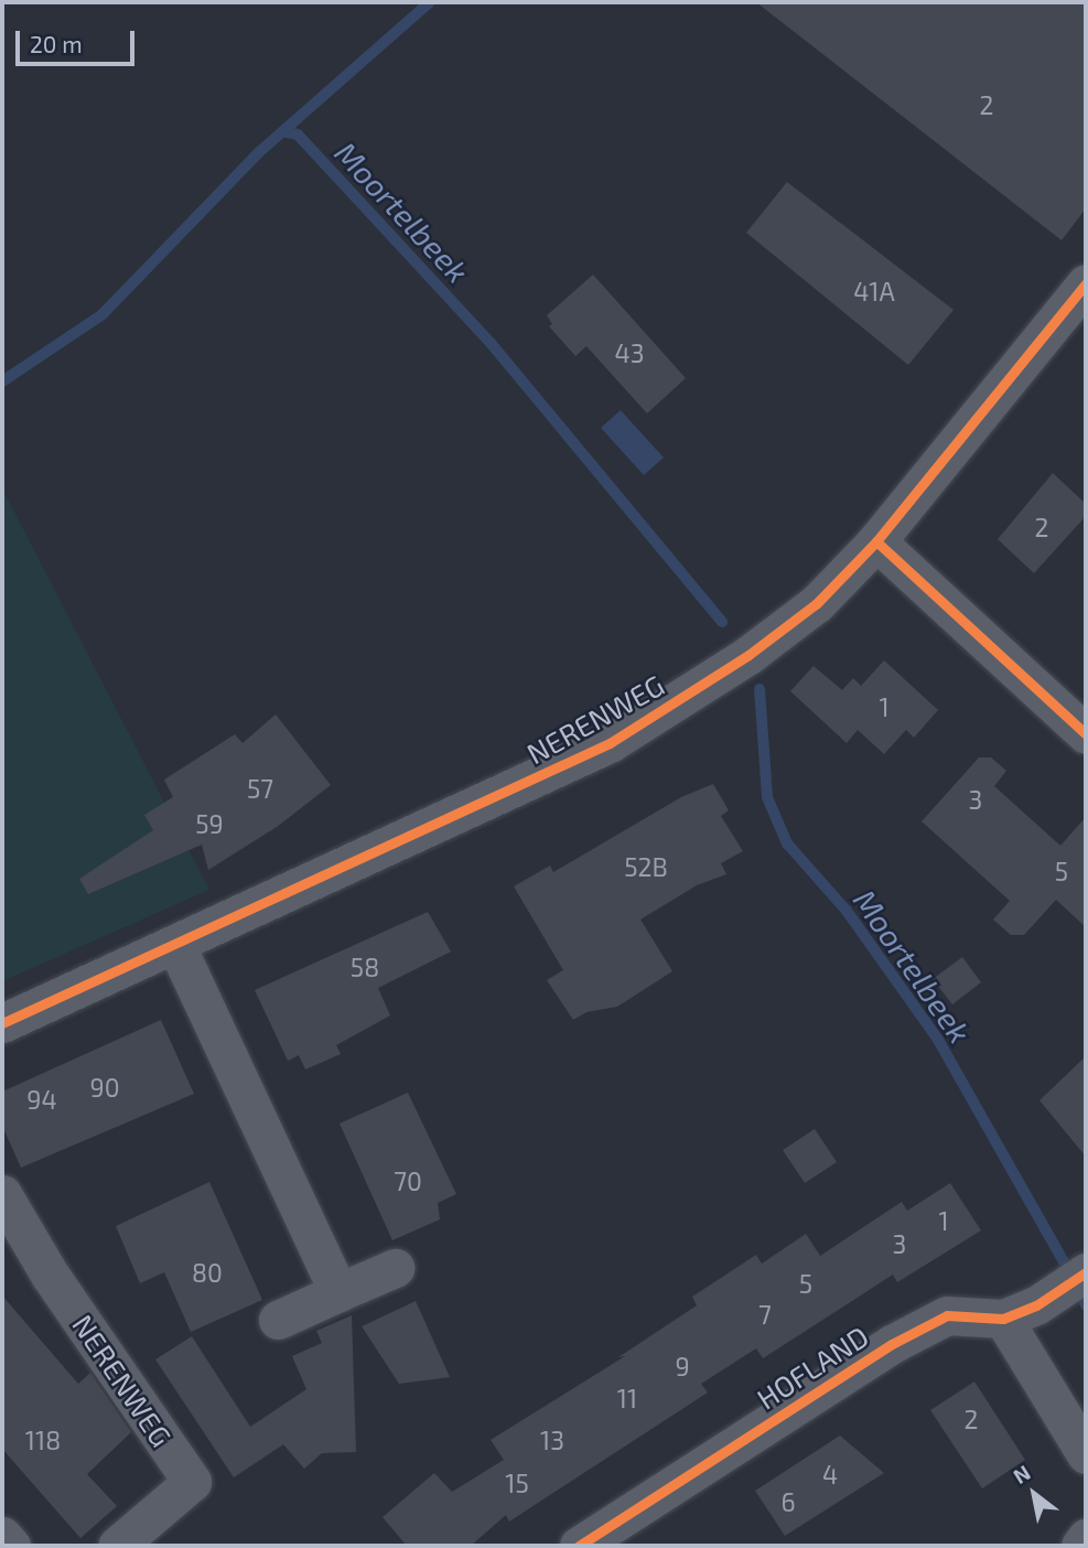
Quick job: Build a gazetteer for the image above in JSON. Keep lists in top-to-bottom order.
{
  "streets": {
    "street": ["NERENWEG", "HOFLAND"]
  },
  "water": ["Moortelbeek"],
  "house_numbers": [
    "2",
    "41A",
    "43",
    "2",
    "1",
    "57",
    "3",
    "59",
    "52B",
    "5",
    "58",
    "90",
    "94",
    "70",
    "1",
    "3",
    "80",
    "5",
    "7",
    "9",
    "11",
    "2",
    "118",
    "13",
    "4",
    "15",
    "6"
  ],
  "scale_bar": "20 m",
  "north": "top left"
}
